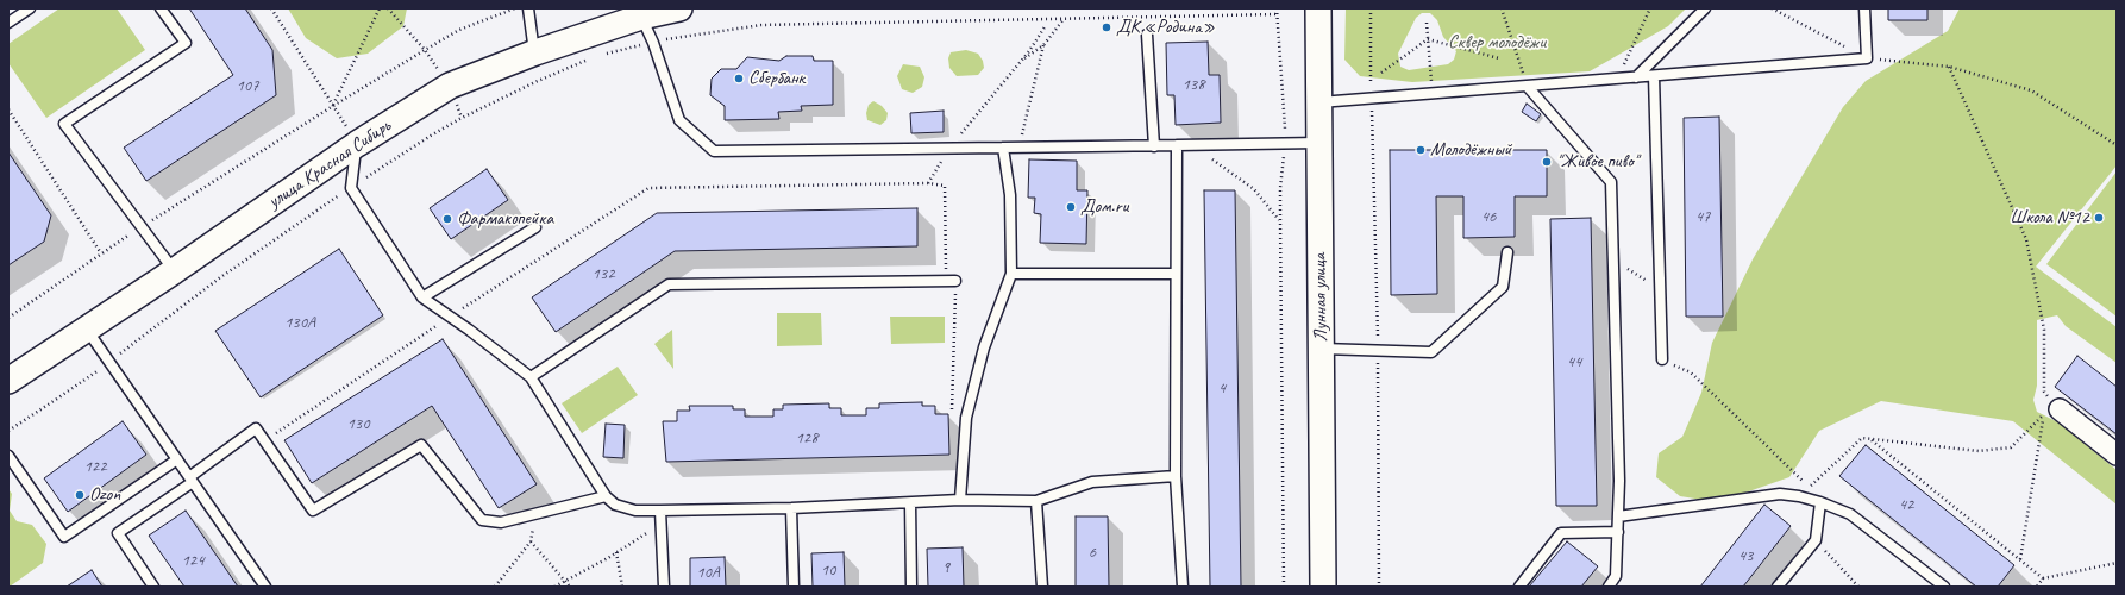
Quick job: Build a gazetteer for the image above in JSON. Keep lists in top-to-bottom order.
{
  "streets": {
    "street": ["улица Красная Сибирь", "Лунная улица"]
  },
  "parks": ["Сквер молодёжи"],
  "places": [
    "ДК «Родина»",
    "Сбербанк",
    "Молодёжный",
    "\"Живое пиво\"",
    "Дом.ru",
    "Школа №12",
    "Фармакопейка",
    "Ozon"
  ],
  "house_numbers": [
    "138",
    "107",
    "46",
    "47",
    "132",
    "130А",
    "44",
    "4",
    "130",
    "128",
    "122",
    "42",
    "6",
    "43",
    "124",
    "9",
    "10",
    "10А"
  ]
}
